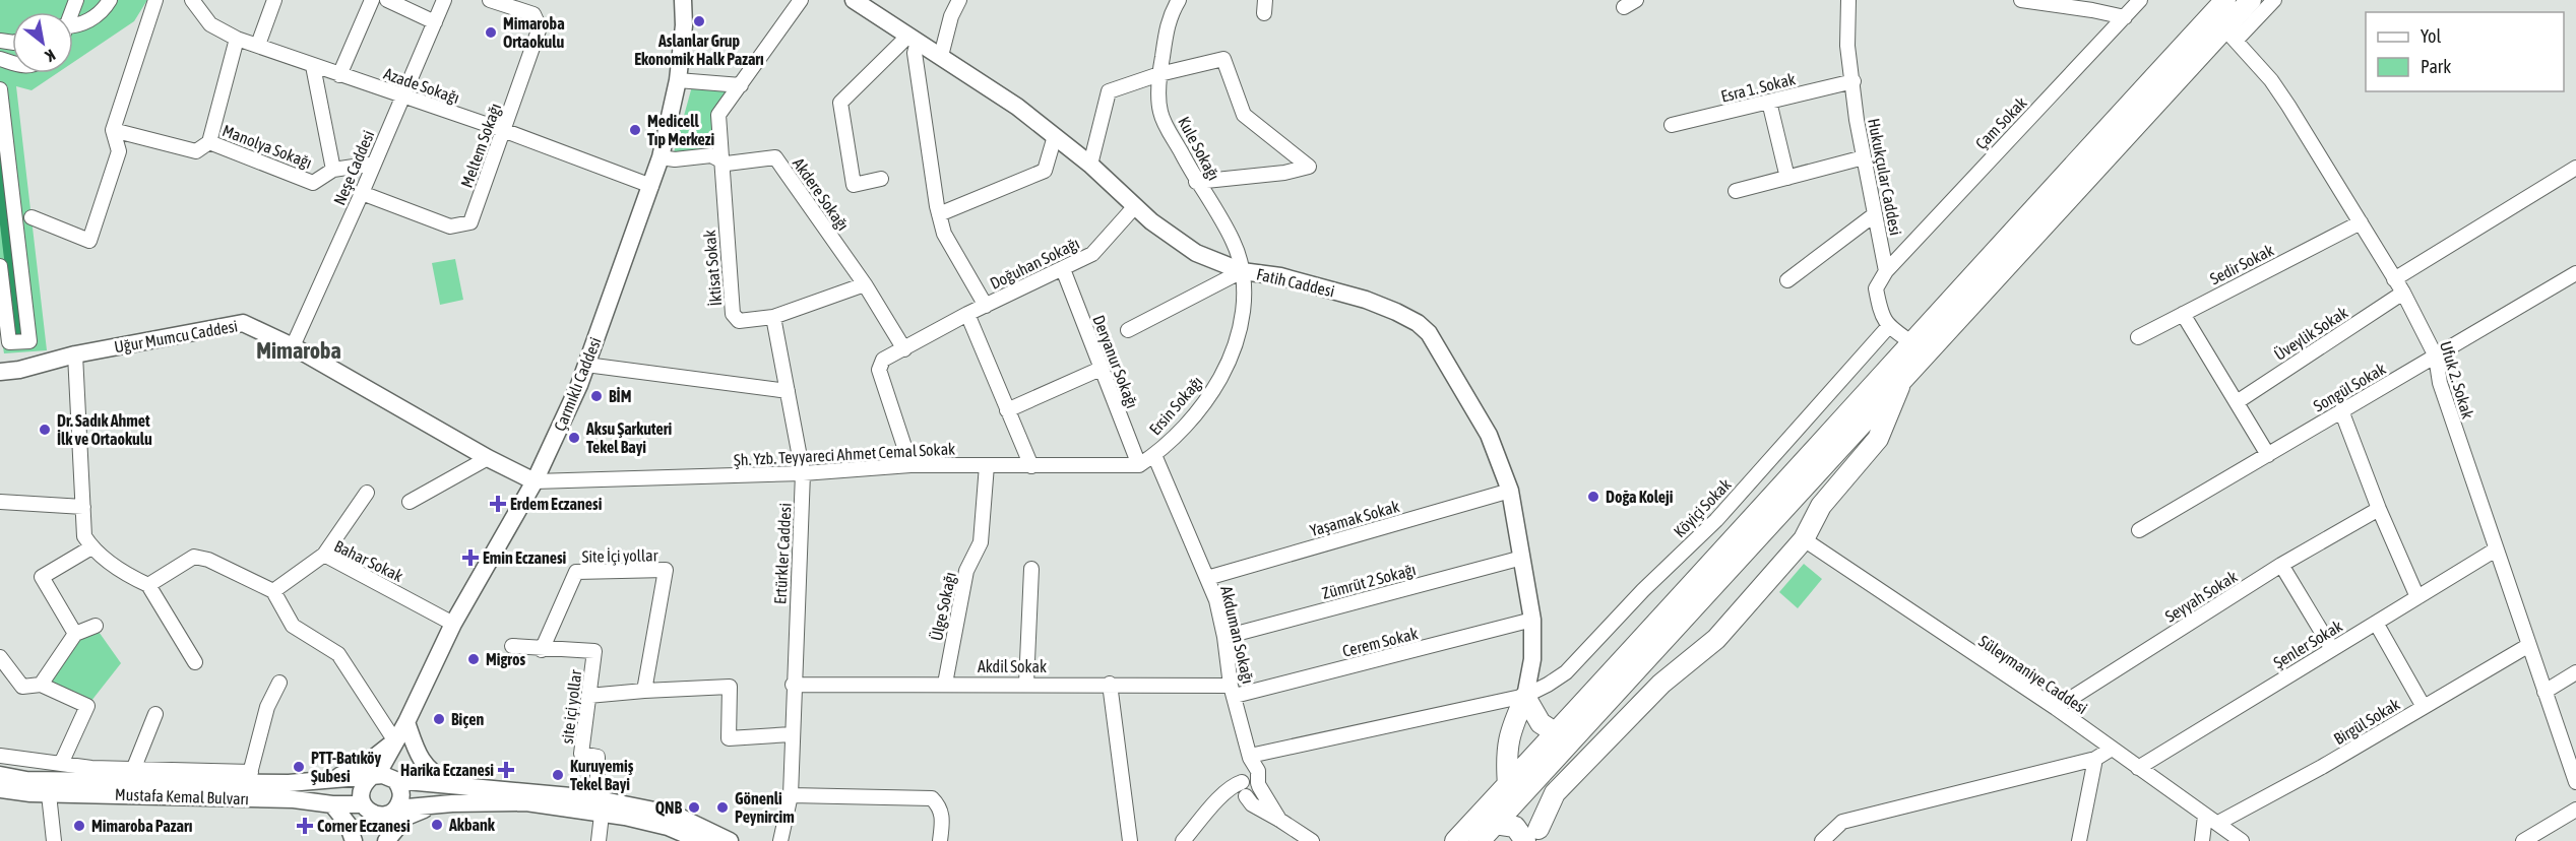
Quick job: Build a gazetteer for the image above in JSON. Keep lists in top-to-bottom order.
{
  "streets": {
    "main road": [
      "Fatih Caddesi",
      "Uğur Mumcu Caddesi",
      "Çarmıklı Caddesi",
      "Mustafa Kemal Bulvarı"
    ],
    "street": [
      "Azade Sokağı",
      "Esra 1. Sokak",
      "Çam Sokak",
      "Meltem Sokağı",
      "Manolya Sokağı",
      "Kule Sokağı",
      "Neşe Caddesi",
      "Hukukçular Caddesi",
      "Akdere Sokağı",
      "Doğuhan Sokağı",
      "Sedir Sokak",
      "İktisat Sokak",
      "Üveylik Sokak",
      "Deryanur Sokağı",
      "Ufuk 2. Sokak",
      "Songül Sokak",
      "Ersin Sokağı",
      "Şh. Yzb. Teyyareci Ahmet Cemal Sokak",
      "Köyiçi Sokak",
      "Yaşamak Sokak",
      "Ertürkler Caddesi",
      "Site İçi yollar",
      "Bahar Sokak",
      "Zümrüt 2 Sokağı",
      "Seyyah Sokak",
      "Ülge Sokağı",
      "Akduman Sokağı",
      "Cerem Sokak",
      "Şenler Sokak",
      "Akdil Sokak",
      "Süleymaniye Caddesi",
      "site içi yollar",
      "Birgül Sokak"
    ]
  },
  "crossings": [
    ["Azade Sokağı", "Meltem Sokağı"],
    ["Azade Sokağı", "Neşe Caddesi"],
    ["Azade Sokağı", "Çarmıklı Caddesi"],
    ["Esra 1. Sokak", "Hukukçular Caddesi"],
    ["Çam Sokak", "Hukukçular Caddesi"],
    ["Meltem Sokağı", "Neşe Caddesi"],
    ["Manolya Sokağı", "Neşe Caddesi"],
    ["Kule Sokağı", "Fatih Caddesi"],
    ["Kule Sokağı", "Ersin Sokağı"],
    ["Neşe Caddesi", "Uğur Mumcu Caddesi"],
    ["Hukukçular Caddesi", "Köyiçi Sokak"],
    ["Akdere Sokağı", "Doğuhan Sokağı"],
    ["Akdere Sokağı", "İktisat Sokak"],
    ["Akdere Sokağı", "Çarmıklı Caddesi"],
    ["Doğuhan Sokağı", "Fatih Caddesi"],
    ["Doğuhan Sokağı", "Deryanur Sokağı"],
    ["Doğuhan Sokağı", "Şh. Yzb. Teyyareci Ahmet Cemal Sokak"],
    ["Sedir Sokak", "Ufuk 2. Sokak"],
    ["İktisat Sokak", "Ertürkler Caddesi"],
    ["Fatih Caddesi", "Ersin Sokağı"],
    ["Fatih Caddesi", "Köyiçi Sokak"],
    ["Fatih Caddesi", "Yaşamak Sokak"],
    ["Fatih Caddesi", "Zümrüt 2 Sokağı"],
    ["Fatih Caddesi", "Cerem Sokak"],
    ["Üveylik Sokak", "Ufuk 2. Sokak"],
    ["Uğur Mumcu Caddesi", "Çarmıklı Caddesi"],
    ["Uğur Mumcu Caddesi", "Şh. Yzb. Teyyareci Ahmet Cemal Sokak"],
    ["Deryanur Sokağı", "Şh. Yzb. Teyyareci Ahmet Cemal Sokak"],
    ["Ufuk 2. Sokak", "Songül Sokak"],
    ["Ufuk 2. Sokak", "Şenler Sokak"],
    ["Ufuk 2. Sokak", "Birgül Sokak"],
    ["Çarmıklı Caddesi", "Şh. Yzb. Teyyareci Ahmet Cemal Sokak"],
    ["Çarmıklı Caddesi", "Bahar Sokak"],
    ["Çarmıklı Caddesi", "Mustafa Kemal Bulvarı"],
    ["Ersin Sokağı", "Akduman Sokağı"],
    ["Şh. Yzb. Teyyareci Ahmet Cemal Sokak", "Ertürkler Caddesi"],
    ["Şh. Yzb. Teyyareci Ahmet Cemal Sokak", "Ülge Sokağı"],
    ["Köyiçi Sokak", "Akduman Sokağı"],
    ["Yaşamak Sokak", "Akduman Sokağı"],
    ["Ertürkler Caddesi", "Akdil Sokak"],
    ["Site İçi yollar", "site içi yollar"],
    ["Zümrüt 2 Sokağı", "Akduman Sokağı"],
    ["Seyyah Sokak", "Süleymaniye Caddesi"],
    ["Ülge Sokağı", "Akdil Sokak"],
    ["Akduman Sokağı", "Cerem Sokak"],
    ["Akduman Sokağı", "Akdil Sokak"],
    ["Cerem Sokak", "Akdil Sokak"],
    ["Şenler Sokak", "Süleymaniye Caddesi"],
    ["Süleymaniye Caddesi", "Birgül Sokak"]
  ],
  "districts": ["Mimaroba"],
  "places": {
    "other": [
      "Aslanlar Grup Ekonomik Halk Pazarı",
      "Mimaroba Ortaokulu",
      "Medicell Tıp Merkezi",
      "BİM",
      "Dr. Sadık Ahmet İlk ve Ortaokulu",
      "Aksu Şarkuteri Tekel Bayi",
      "Doğa Koleji",
      "Migros",
      "Biçen",
      "PTT-Batıköy Şubesi",
      "Kuruyemiş Tekel Bayi",
      "QNB",
      "Gönenli Peynircim",
      "Akbank",
      "Mimaroba Pazarı"
    ],
    "health": [
      "Erdem Eczanesi",
      "Emin Eczanesi",
      "Harika Eczanesi",
      "Corner Eczanesi"
    ]
  },
  "legend": ["Yol", "Park"],
  "north": "bottom right"
}
